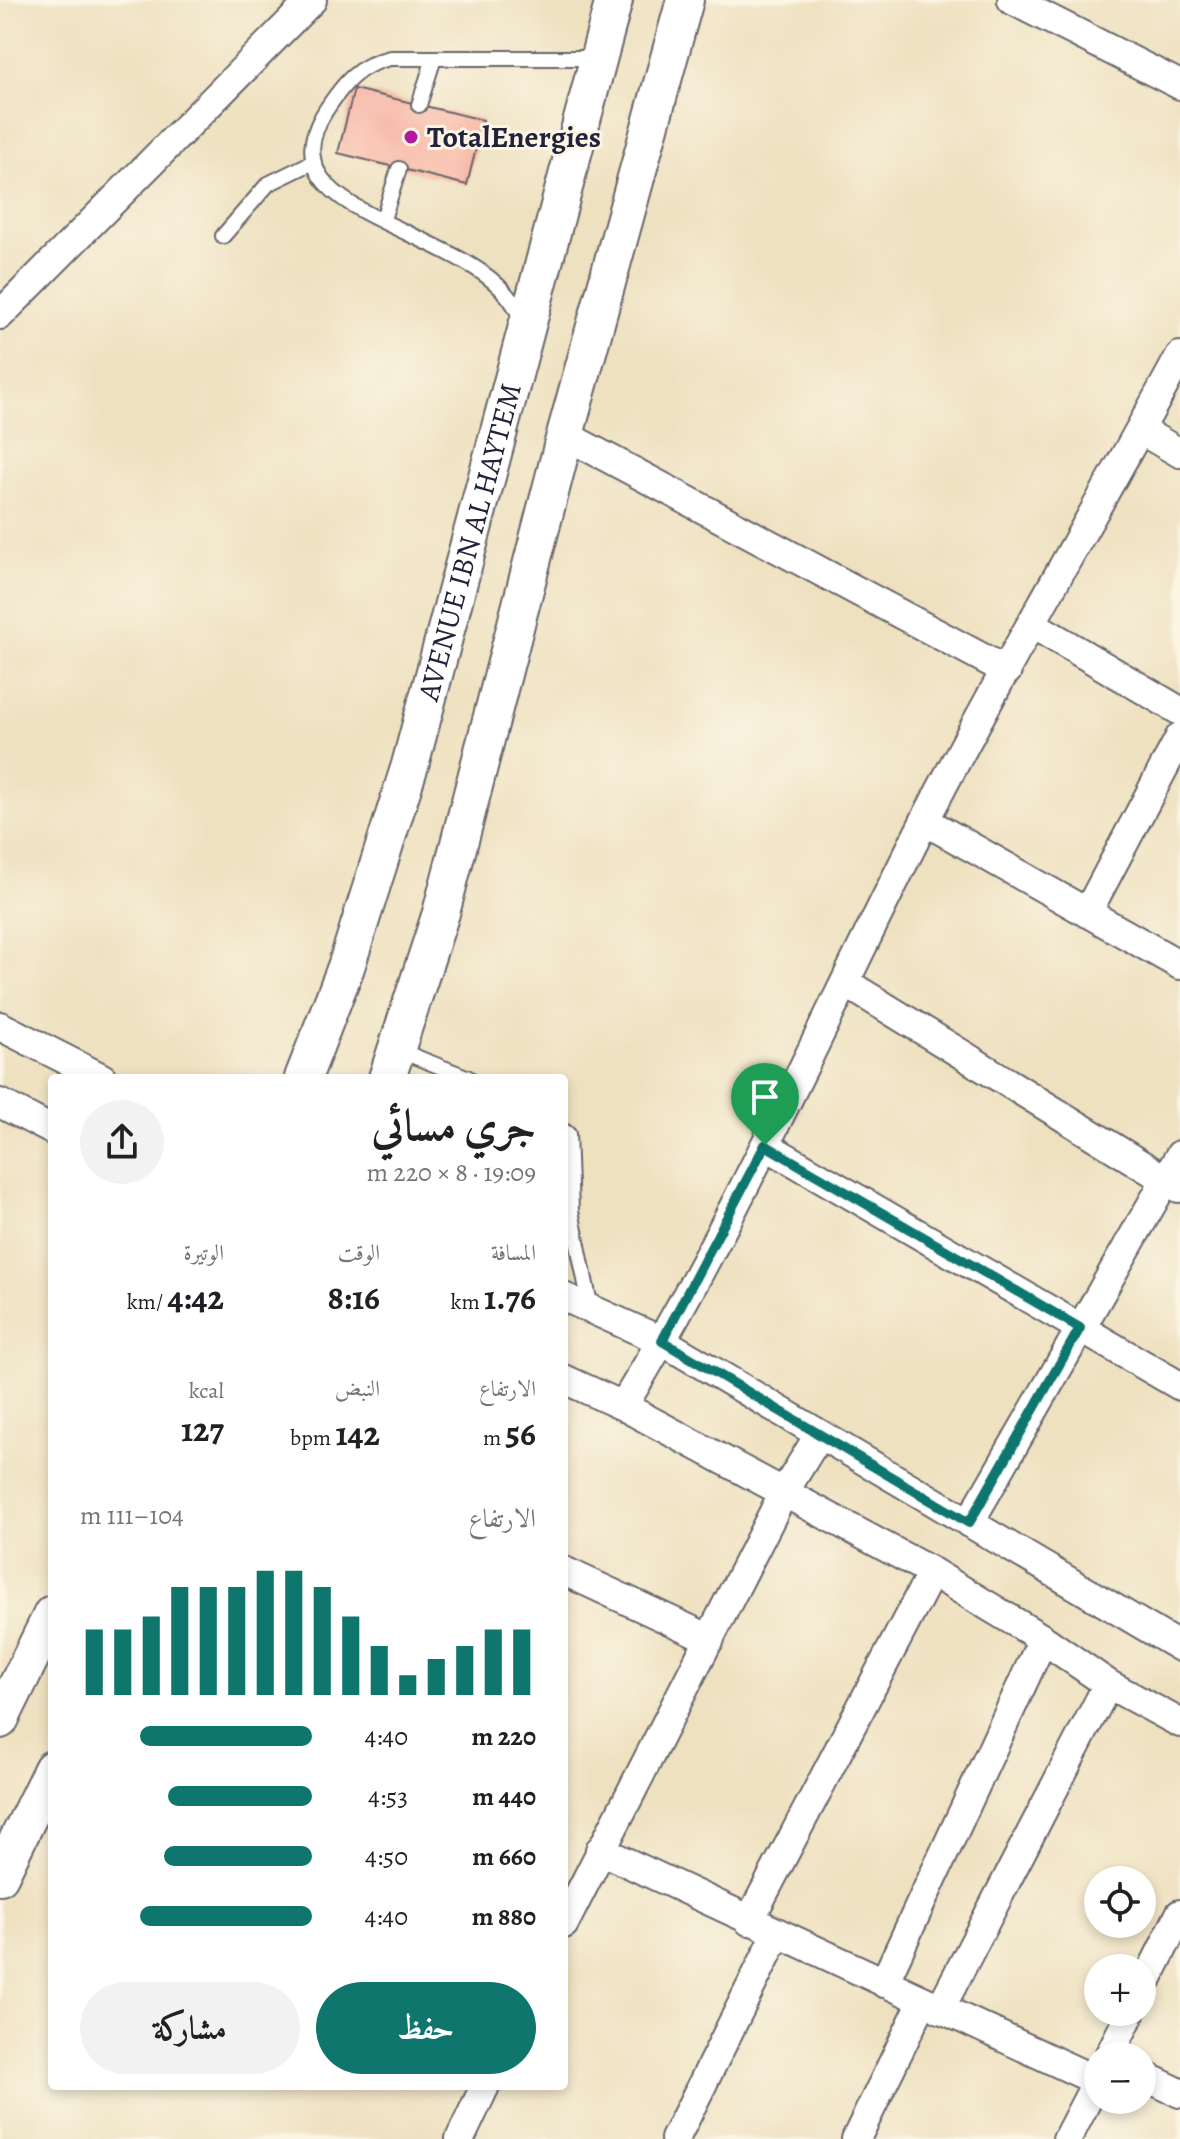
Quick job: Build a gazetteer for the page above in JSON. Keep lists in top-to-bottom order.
{
  "streets": {
    "street": ["AVENUE IBN AL HAYTEM"]
  },
  "places": ["TotalEnergies"],
  "page": {
    "heading": ["جري مسائي", "19:09 · 8 × 220 m"],
    "stats": [
      ["المسافة", "1.76 km"],
      ["الوقت", "8:16"],
      ["الوتيرة", "4:42 /km"],
      ["الارتفاع", "56 m"],
      ["النبض", "142 bpm"],
      ["kcal", "127"]
    ],
    "chart": ["الارتفاع", "104–111 m"],
    "list": [
      {
        "name": "220 m",
        "note": "4:40"
      },
      {
        "name": "440 m",
        "note": "4:53"
      },
      {
        "name": "660 m",
        "note": "4:50"
      },
      {
        "name": "880 m",
        "note": "4:40"
      }
    ],
    "map_buttons": ["+", "−"],
    "buttons": ["حفظ", "مشاركة"]
  }
}
